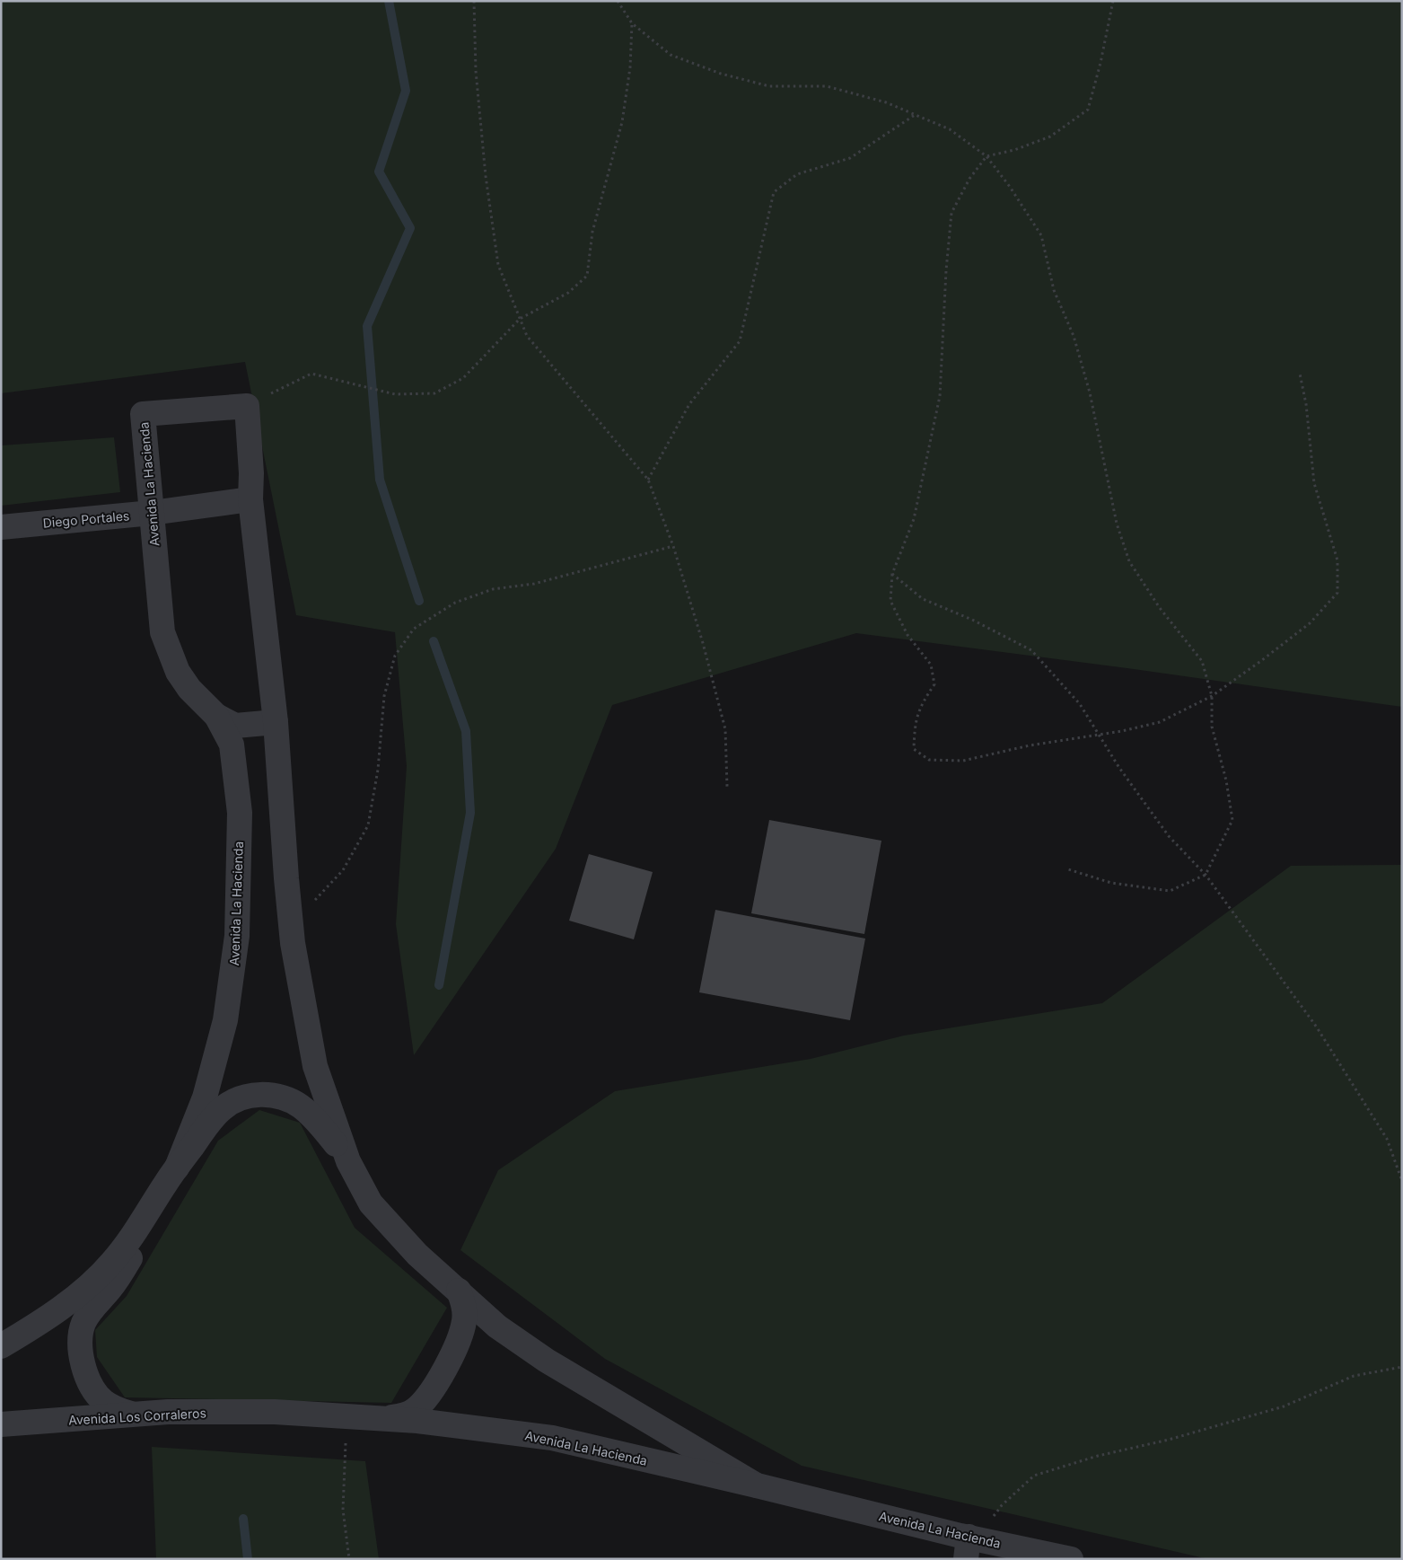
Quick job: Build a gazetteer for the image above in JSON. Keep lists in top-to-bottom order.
{
  "streets": {
    "street": ["Avenida La Hacienda", "Diego Portales", "Avenida Los Corraleros"]
  },
  "crossings": [
    ["Avenida La Hacienda", "Diego Portales"],
    ["Avenida La Hacienda", "Avenida Los Corraleros"]
  ]
}
